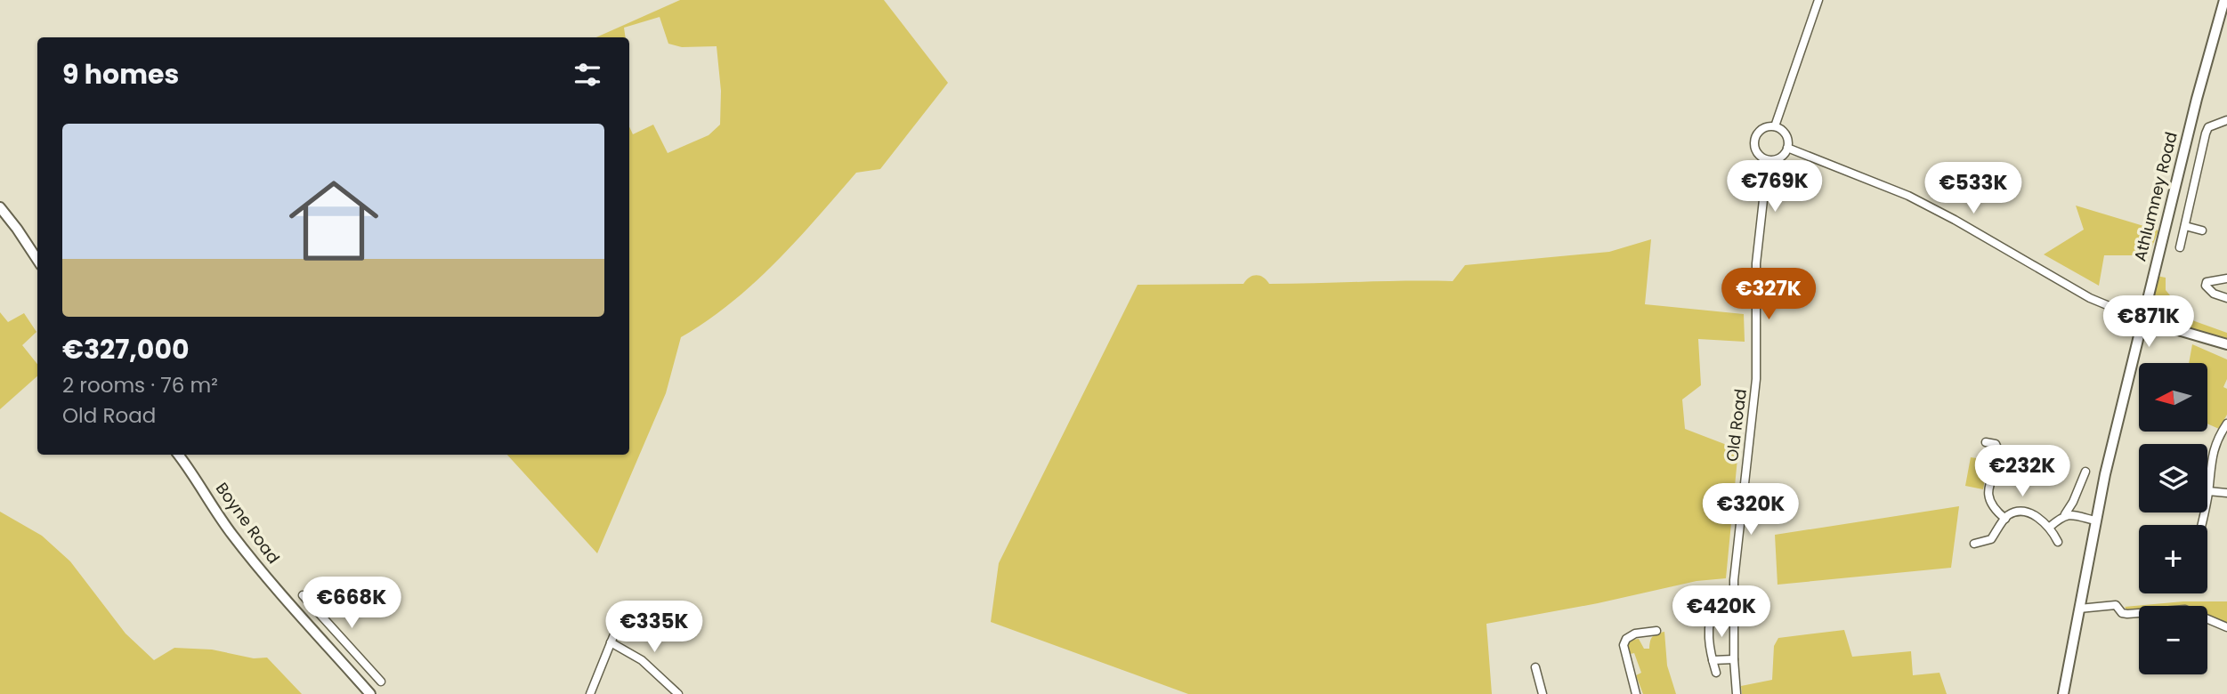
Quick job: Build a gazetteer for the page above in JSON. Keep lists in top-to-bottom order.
{
  "streets": {
    "main road": ["Athlumney Road", "Boyne Road"],
    "street": ["Old Road"]
  },
  "north": "left",
  "page": {
    "heading": "9 homes",
    "list": [
      {
        "name": "€327,000",
        "note": "2 rooms · 76 m² · Old Road"
      }
    ],
    "price": [
      "€769K",
      "€533K",
      "€327K",
      "€871K",
      "€232K",
      "€320K",
      "€668K",
      "€420K",
      "€335K"
    ],
    "map_buttons": ["+", "−"]
  }
}
